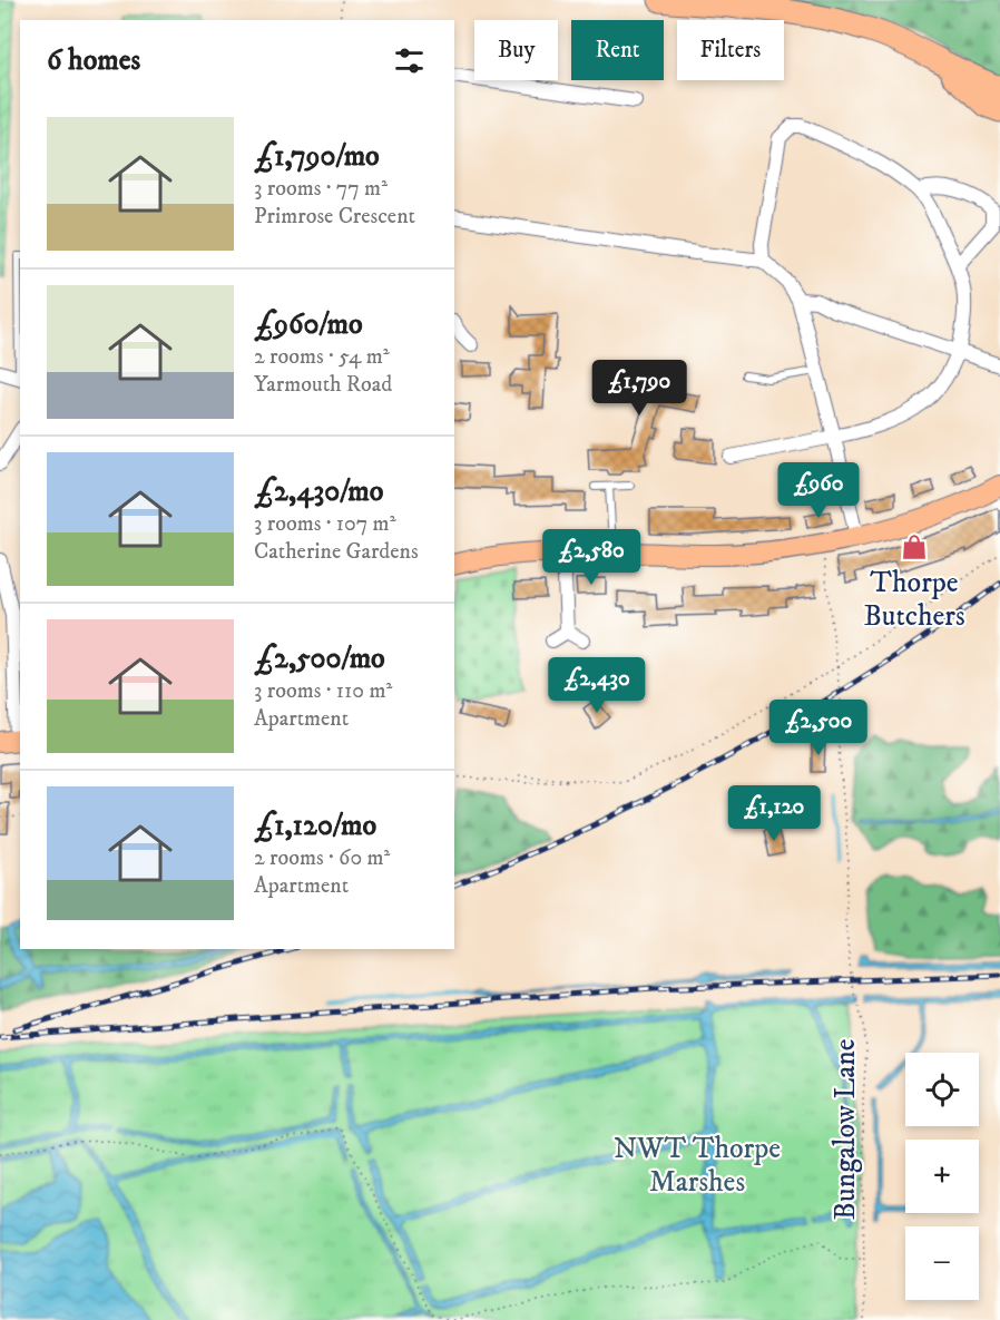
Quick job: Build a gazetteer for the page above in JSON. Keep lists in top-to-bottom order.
{
  "streets": {
    "path": ["Bungalow Lane"]
  },
  "parks": ["NWT Thorpe Marshes"],
  "places": {
    "shop": ["Thorpe Butchers"]
  },
  "page": {
    "chip": ["Buy", "Rent", "Filters"],
    "heading": "6 homes",
    "list": [
      {
        "name": "£1,790/mo",
        "note": "3 rooms · 77 m² · Primrose Crescent"
      },
      {
        "name": "£960/mo",
        "note": "2 rooms · 54 m² · Yarmouth Road"
      },
      {
        "name": "£2,430/mo",
        "note": "3 rooms · 107 m² · Catherine Gardens"
      },
      {
        "name": "£2,500/mo",
        "note": "3 rooms · 110 m² · Apartment"
      },
      {
        "name": "£1,120/mo",
        "note": "2 rooms · 60 m² · Apartment"
      }
    ],
    "price": [
      "£1,790",
      "£960",
      "£2,580",
      "£2,430",
      "£2,500",
      "£1,120"
    ],
    "map_buttons": ["+", "−"]
  }
}
